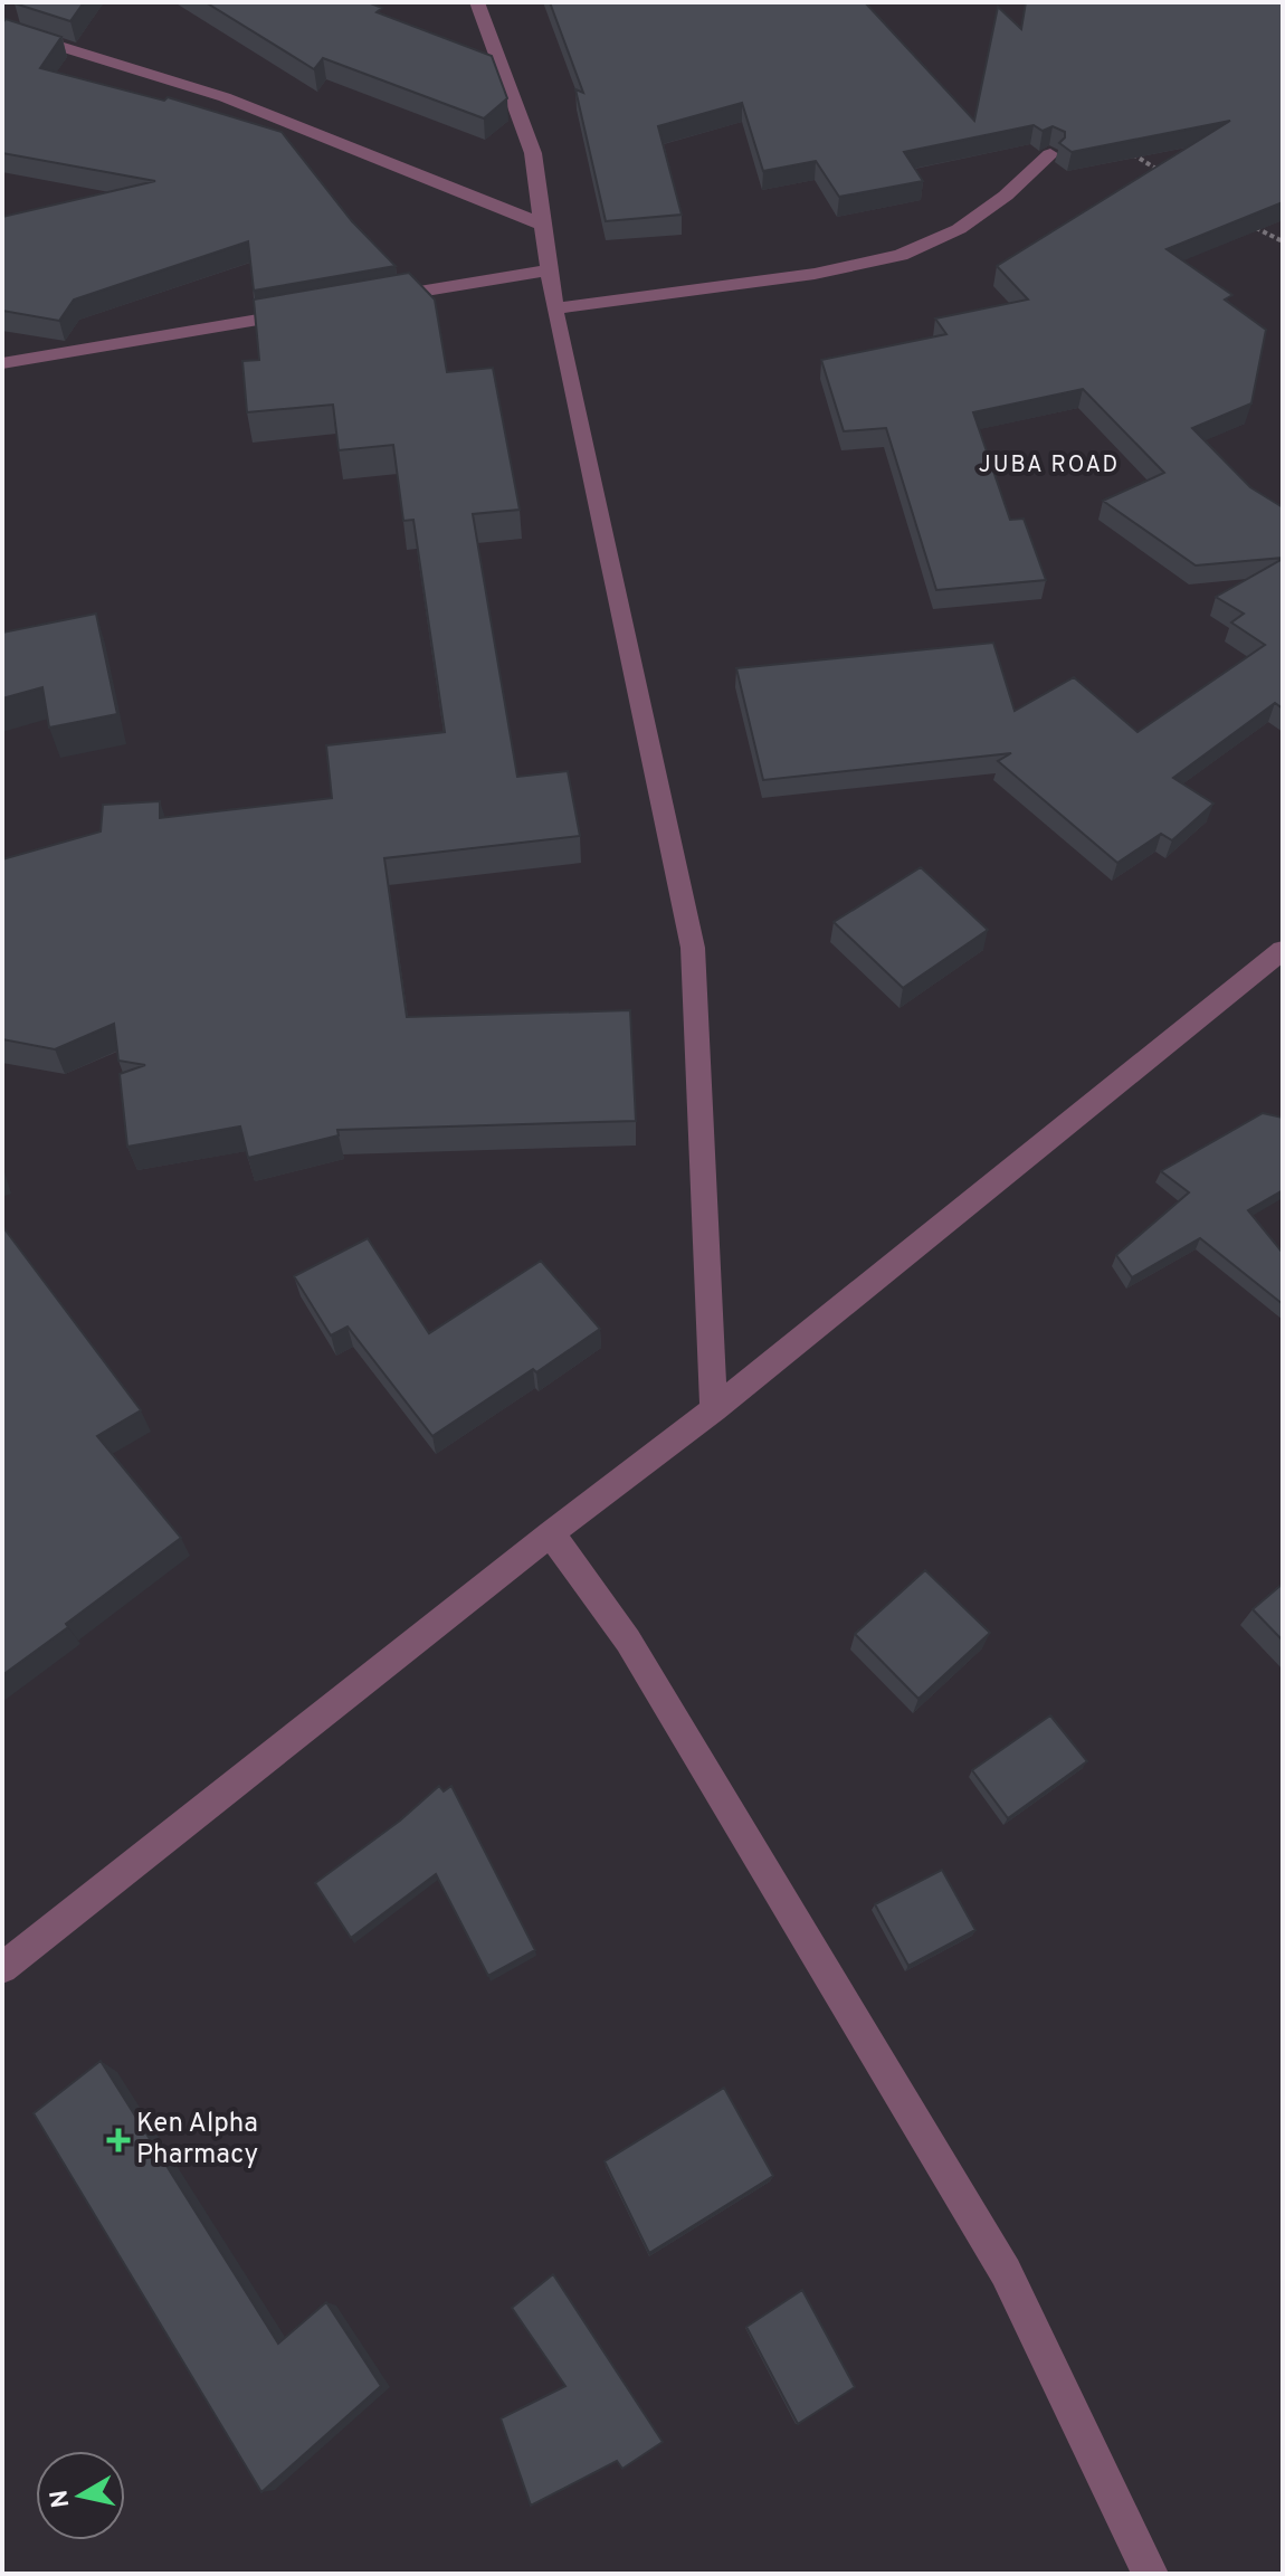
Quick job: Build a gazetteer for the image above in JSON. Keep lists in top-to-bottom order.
{
  "districts": ["JUBA ROAD"],
  "places": {
    "health": ["Ken Alpha Pharmacy"]
  },
  "north": "left"
}
